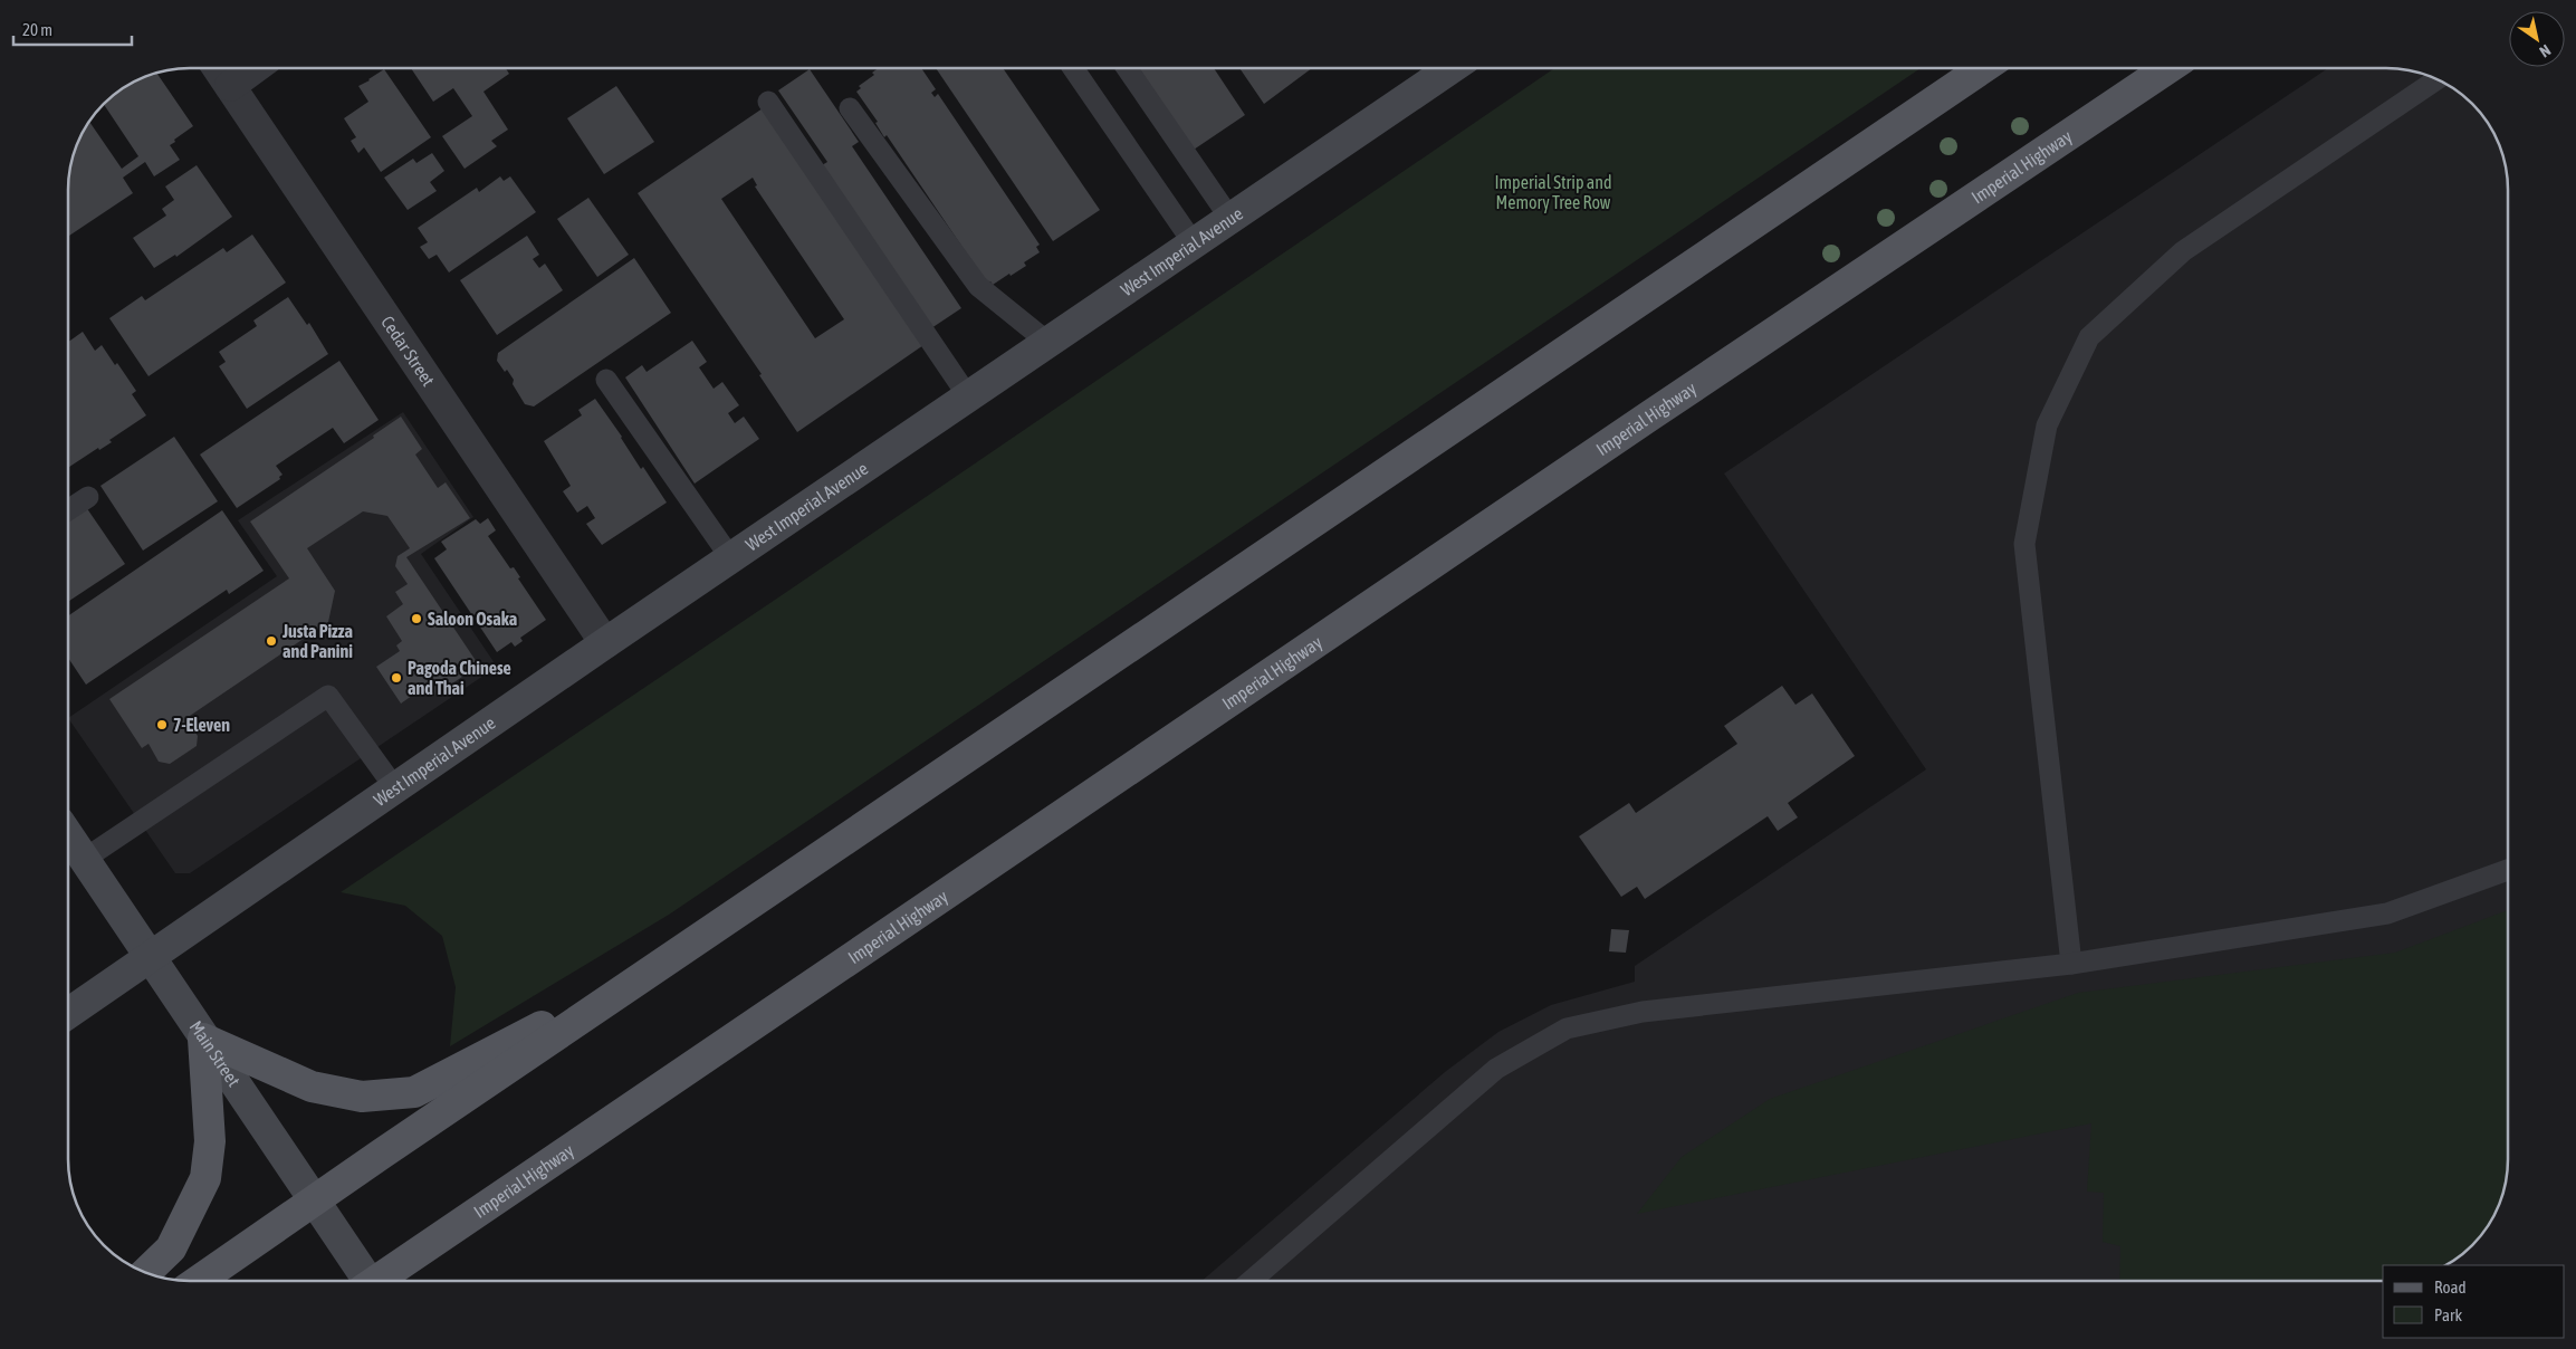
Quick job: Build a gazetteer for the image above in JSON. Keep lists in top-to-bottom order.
{
  "streets": {
    "main road": ["Imperial Highway"],
    "street": ["West Imperial Avenue", "Cedar Street", "Main Street"]
  },
  "crossings": [
    ["West Imperial Avenue", "Cedar Street"],
    ["West Imperial Avenue", "Main Street"]
  ],
  "parks": ["Imperial Strip and Memory Tree Row"],
  "places": [
    "Saloon Osaka",
    "Justa Pizza and Panini",
    "Pagoda Chinese and Thai",
    "7-Eleven"
  ],
  "legend": ["Road", "Park"],
  "scale_bar": "20 m",
  "north": "bottom right"
}
